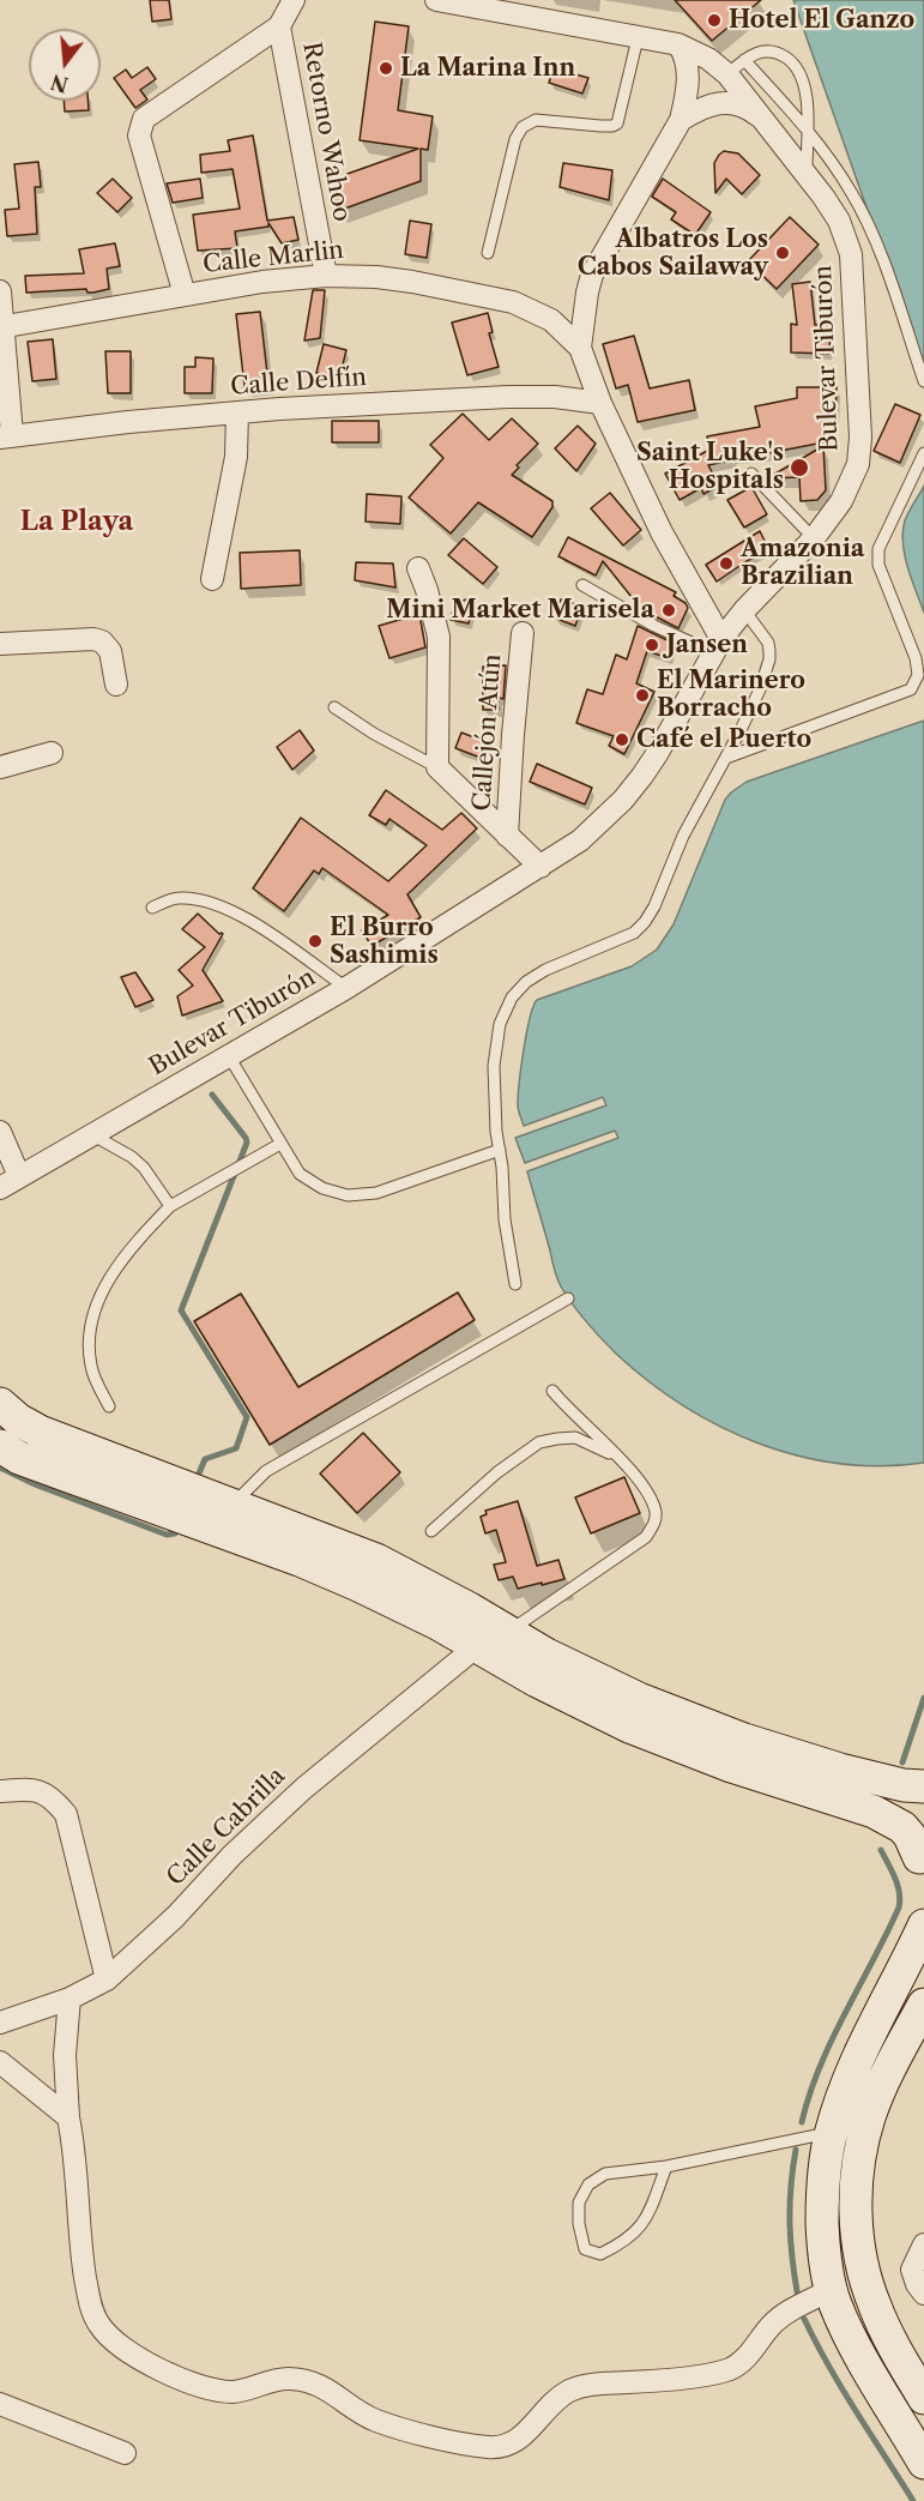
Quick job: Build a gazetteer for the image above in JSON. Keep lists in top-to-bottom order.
{
  "streets": {
    "street": [
      "Retorno Wahoo",
      "Calle Marlin",
      "Bulevar Tiburón",
      "Calle Delfín",
      "Callejón Atún",
      "Calle Cabrilla"
    ]
  },
  "crossings": [
    ["Retorno Wahoo", "Calle Marlin"],
    ["Bulevar Tiburón", "Callejón Atún"]
  ],
  "districts": ["La Playa"],
  "places": [
    "Hotel El Ganzo",
    "La Marina Inn",
    "Albatros Los Cabos Sailaway",
    "Saint Luke's Hospitals",
    "Amazonia Brazilian",
    "Mini Market Marisela",
    "Jansen",
    "El Marinero Borracho",
    "Café el Puerto",
    "El Burro Sashimis"
  ],
  "north": "bottom"
}
